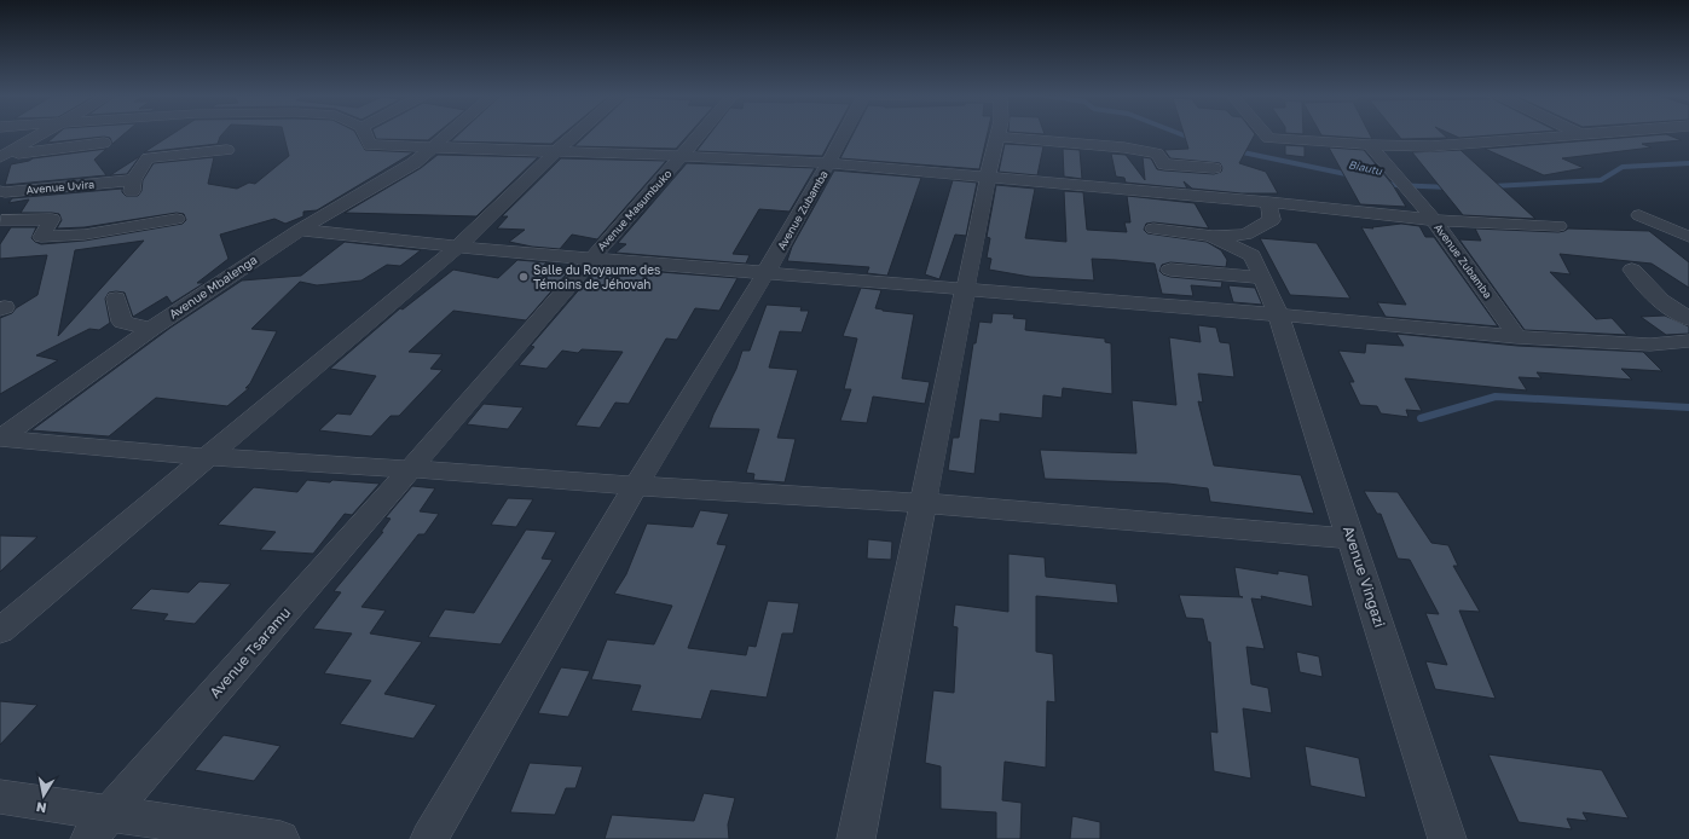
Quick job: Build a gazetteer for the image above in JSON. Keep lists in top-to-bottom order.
{
  "streets": {
    "street": [
      "Avenue Uvira",
      "Avenue Masumbuko",
      "Avenue Zubamba",
      "Avenue Mbalenga",
      "Avenue Vingazi",
      "Avenue Tsaramu"
    ]
  },
  "crossings": [
    ["Avenue Masumbuko", "Avenue Tsaramu"]
  ],
  "water": ["Biautu"],
  "places": ["Salle du Royaume des Témoins de Jéhovah"],
  "north": "bottom"
}
